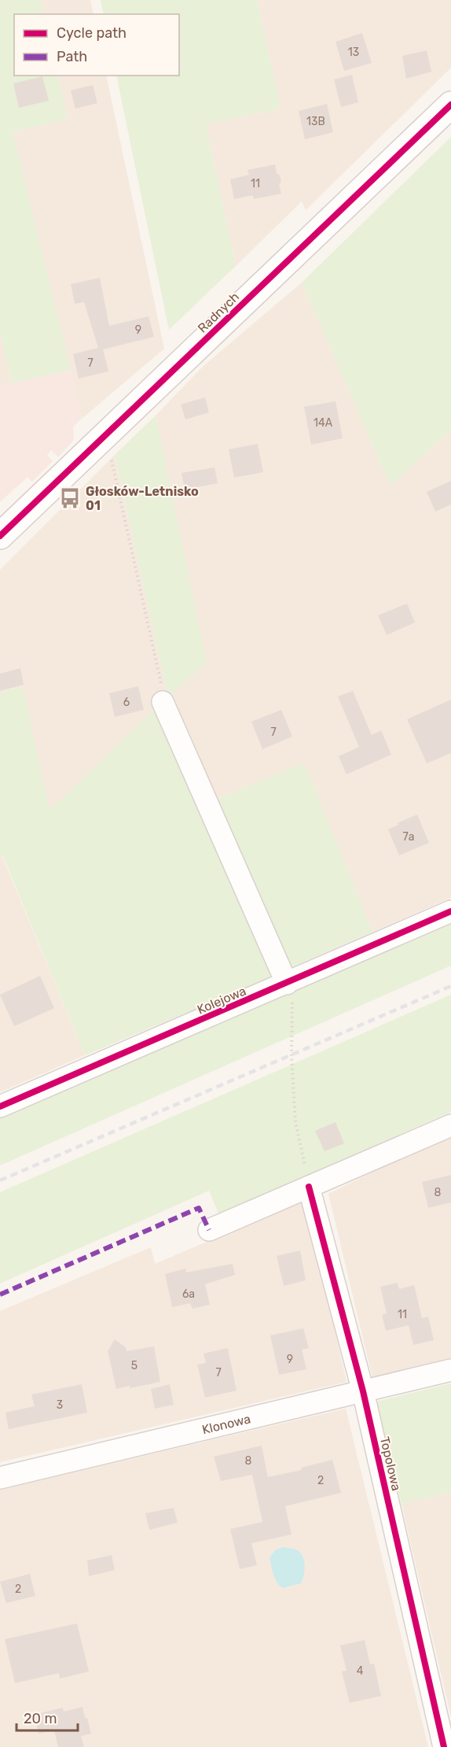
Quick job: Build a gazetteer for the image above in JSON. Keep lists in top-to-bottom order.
{
  "streets": {
    "street": [
      "Radnych",
      "Kolejowa",
      "Klonowa",
      "Topolowa"
    ]
  },
  "crossings": [
    ["Klonowa", "Topolowa"]
  ],
  "places": {
    "bus stop": ["Głosków-Letnisko 01"]
  },
  "house_numbers": [
    "13",
    "13B",
    "11",
    "9",
    "7",
    "14A",
    "6",
    "7",
    "7a",
    "8",
    "6a",
    "11",
    "9",
    "5",
    "7",
    "3",
    "8",
    "2",
    "2",
    "4"
  ],
  "legend": ["Cycle path", "Path"],
  "scale_bar": "20 m"
}
